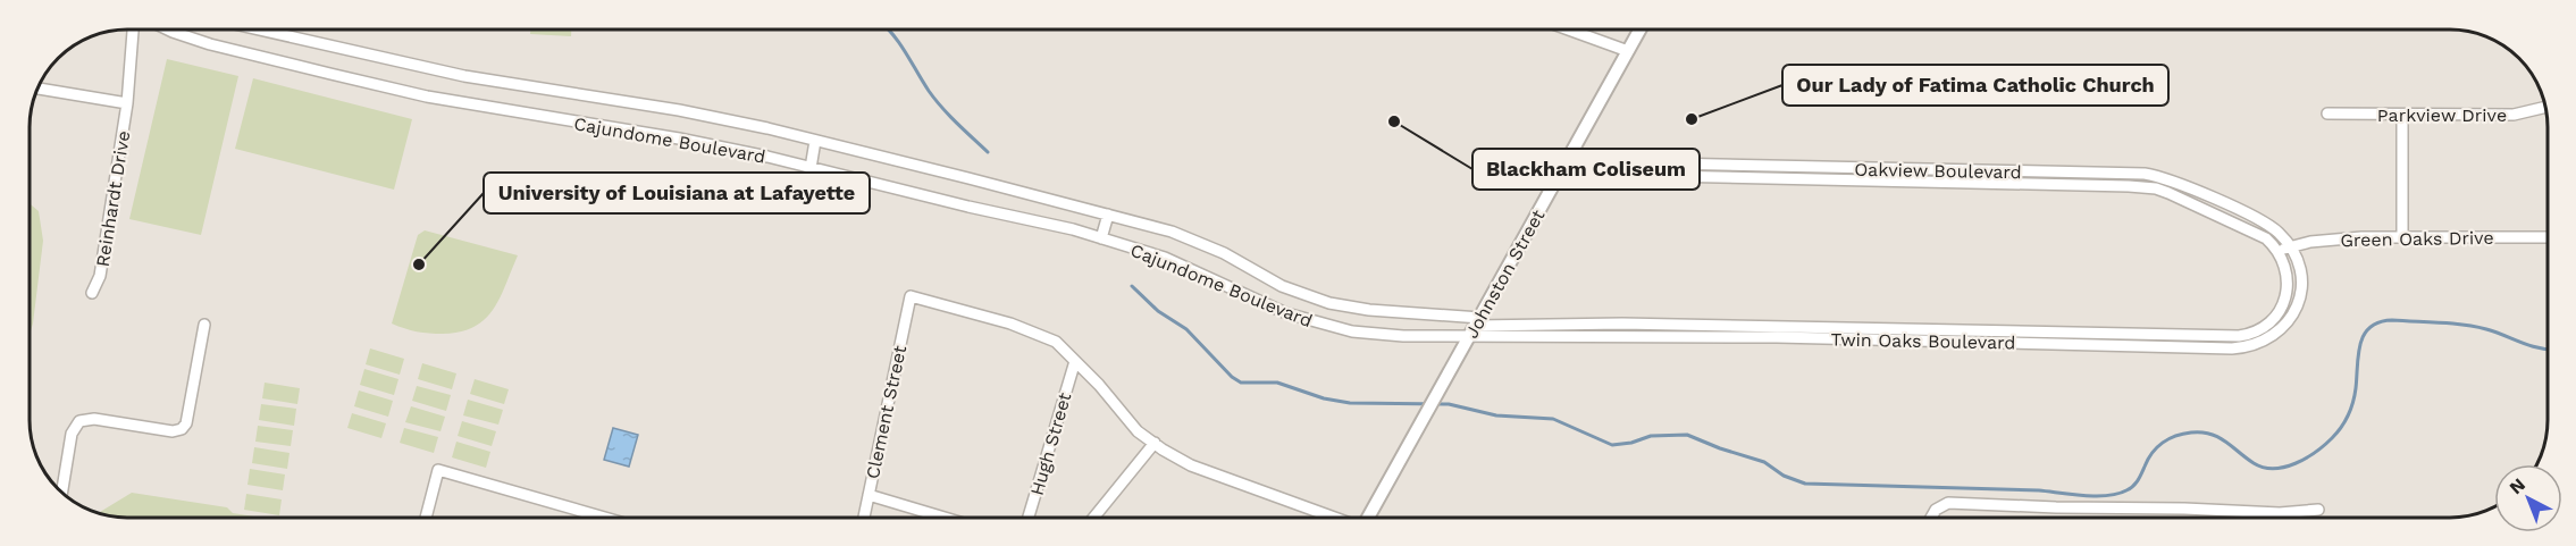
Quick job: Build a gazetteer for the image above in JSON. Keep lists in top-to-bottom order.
{
  "streets": {
    "main road": ["Johnston Street"],
    "street": [
      "Parkview Drive",
      "Cajundome Boulevard",
      "Oakview Boulevard",
      "Reinhardt Drive",
      "Green Oaks Drive",
      "Twin Oaks Boulevard",
      "Clement Street",
      "Hugh Street"
    ]
  },
  "crossings": [
    ["Cajundome Boulevard", "Johnston Street"],
    ["Cajundome Boulevard", "Twin Oaks Boulevard"],
    ["Oakview Boulevard", "Green Oaks Drive"],
    ["Oakview Boulevard", "Johnston Street"],
    ["Oakview Boulevard", "Twin Oaks Boulevard"],
    ["Green Oaks Drive", "Twin Oaks Boulevard"],
    ["Johnston Street", "Twin Oaks Boulevard"],
    ["Clement Street", "Hugh Street"]
  ],
  "places": ["Our Lady of Fatima Catholic Church", "Blackham Coliseum", "University of Louisiana at Lafayette"],
  "north": "top left"
}
